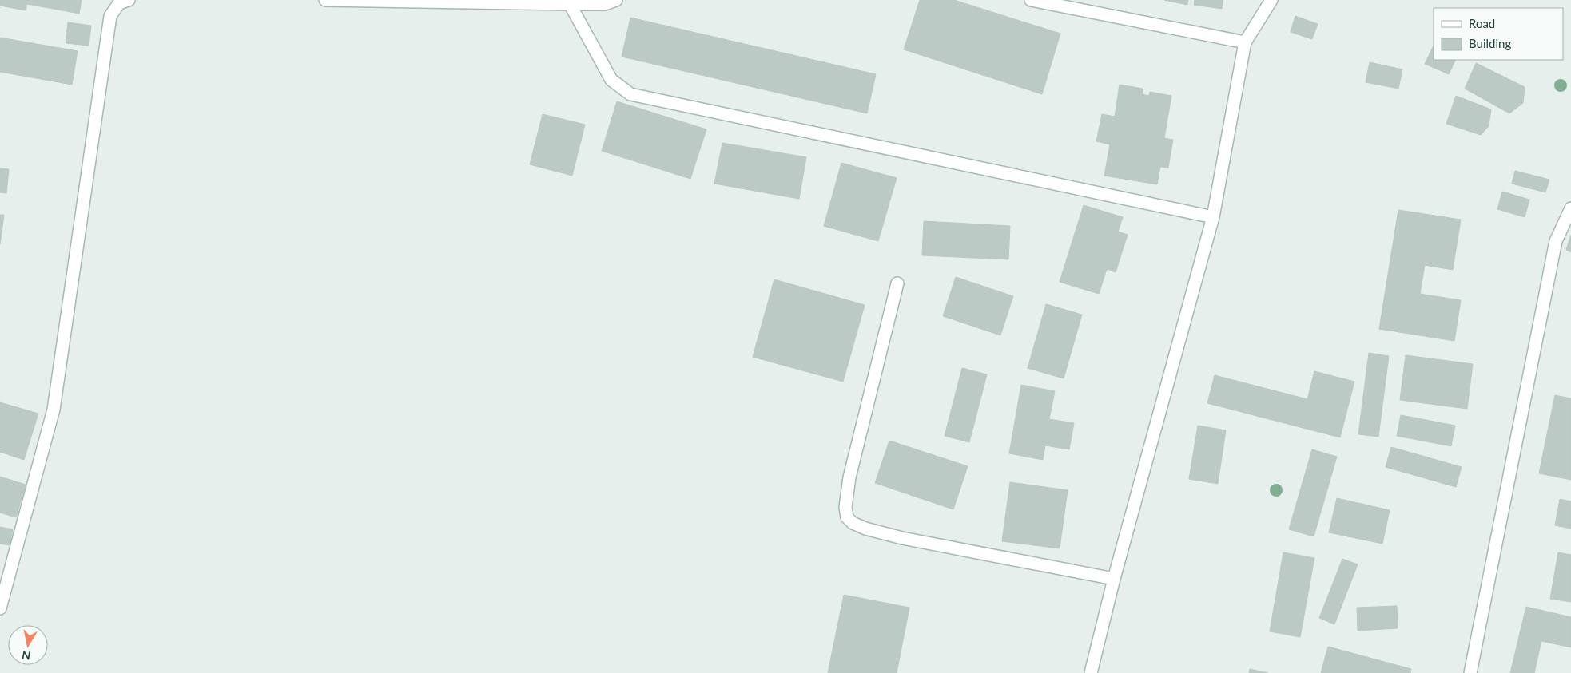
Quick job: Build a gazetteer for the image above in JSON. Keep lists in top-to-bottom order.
{
  "legend": ["Road", "Building"],
  "north": "bottom"
}
